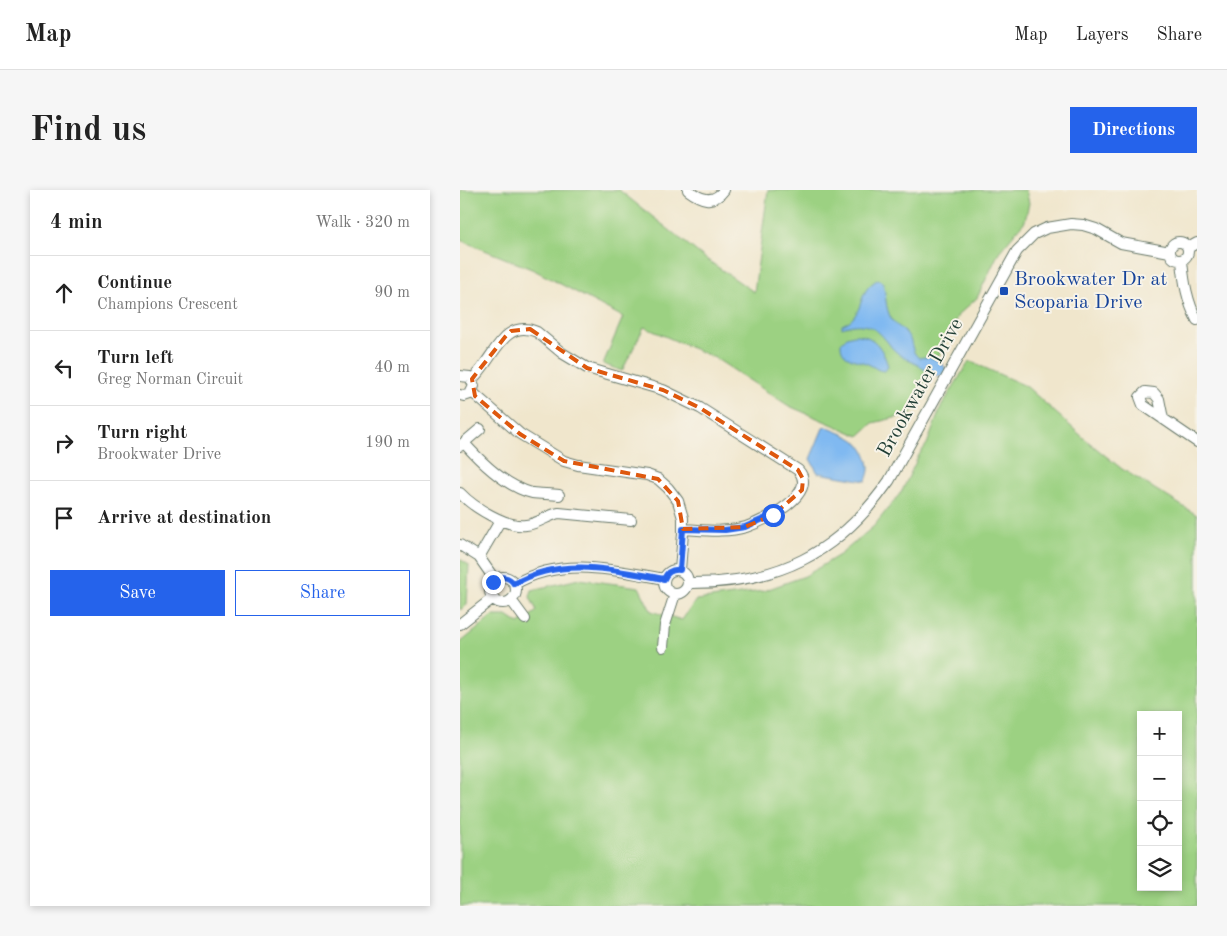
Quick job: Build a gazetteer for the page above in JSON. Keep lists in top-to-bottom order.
{
  "streets": {
    "street": ["Brookwater Drive"]
  },
  "places": {
    "transit": ["Brookwater Dr at Scoparia Drive"]
  },
  "page": {
    "header": "Map",
    "nav": ["Map", "Layers", "Share"],
    "buttons": [
      "Directions",
      ["Save", "Share"]
    ],
    "title": "Find us",
    "heading": ["4 min", "Walk · 320 m"],
    "list": [
      ["Continue", "Champions Crescent", "90 m"],
      ["Turn left", "Greg Norman Circuit", "40 m"],
      ["Turn right", "Brookwater Drive", "190 m"],
      "Arrive at destination"
    ],
    "map_buttons": ["+", "−"]
  }
}
